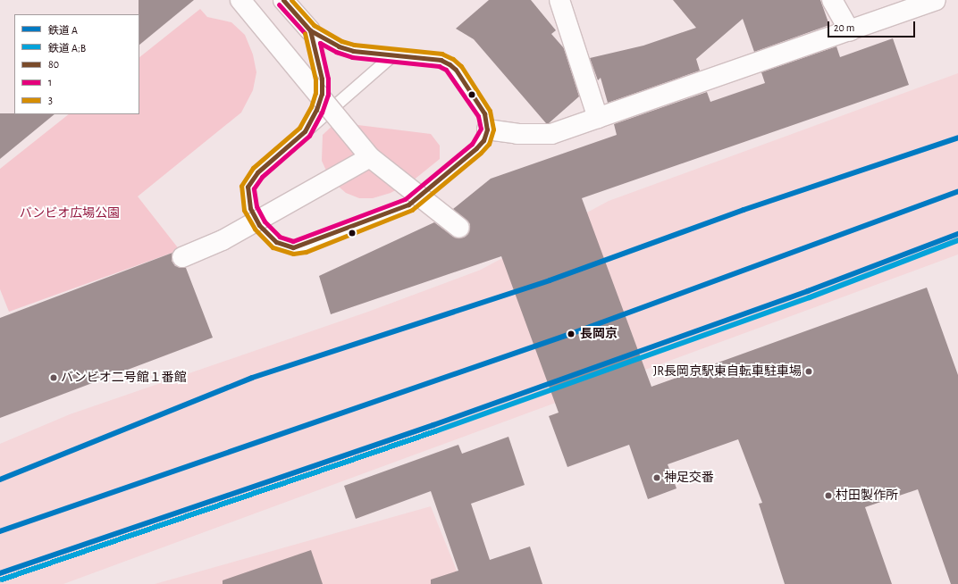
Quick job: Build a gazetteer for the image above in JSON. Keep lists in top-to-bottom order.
{
  "parks": ["バンビオ広場公園"],
  "places": [
    "長岡京",
    "JR長岡京駅東自転車駐車場",
    "バンビオ二号館１番館",
    "神足交番",
    "村田製作所"
  ],
  "lines": [
    "transit line 80",
    "transit line 3",
    "transit line 1",
    "rail line A",
    "rail line A;B"
  ],
  "legend": [
    "鉄道 A",
    "鉄道 A;B",
    "80",
    "1",
    "3"
  ],
  "scale_bar": "20 m"
}
